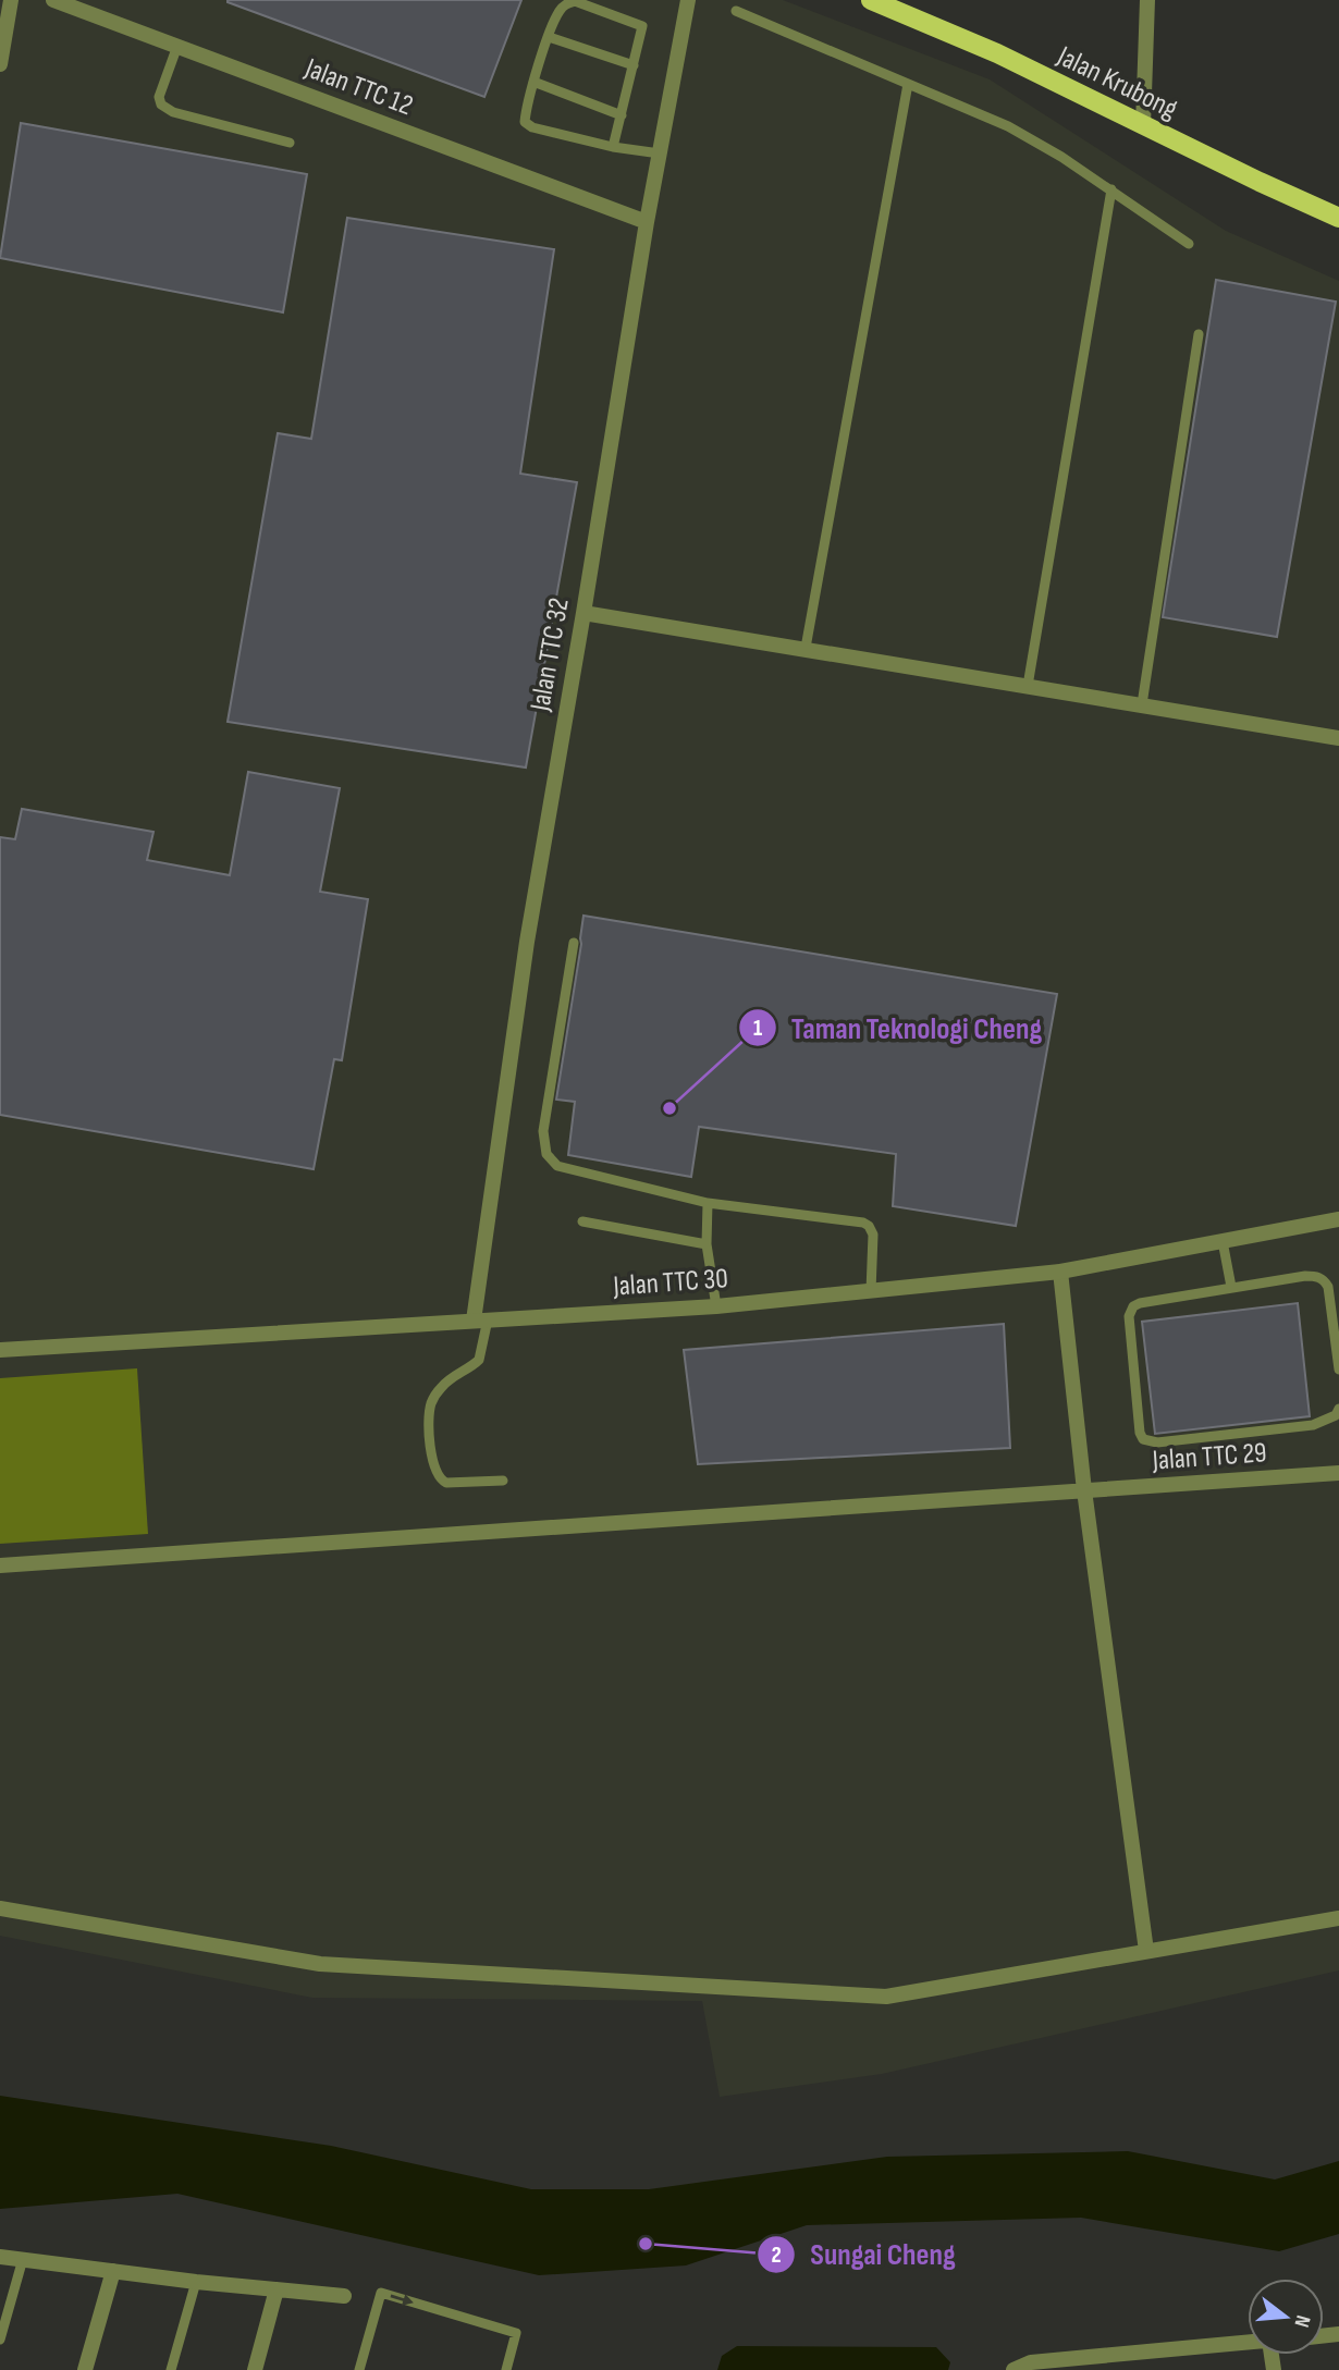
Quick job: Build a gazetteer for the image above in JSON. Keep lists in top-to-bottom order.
{
  "streets": {
    "main road": ["Jalan Krubong"],
    "street": [
      "Jalan TTC 12",
      "Jalan TTC 32",
      "Jalan TTC 30",
      "Jalan TTC 29"
    ]
  },
  "crossings": [
    ["Jalan TTC 12", "Jalan TTC 32"],
    ["Jalan TTC 32", "Jalan TTC 30"]
  ],
  "places": ["Taman Teknologi Cheng", "Sungai Cheng"],
  "north": "right"
}
